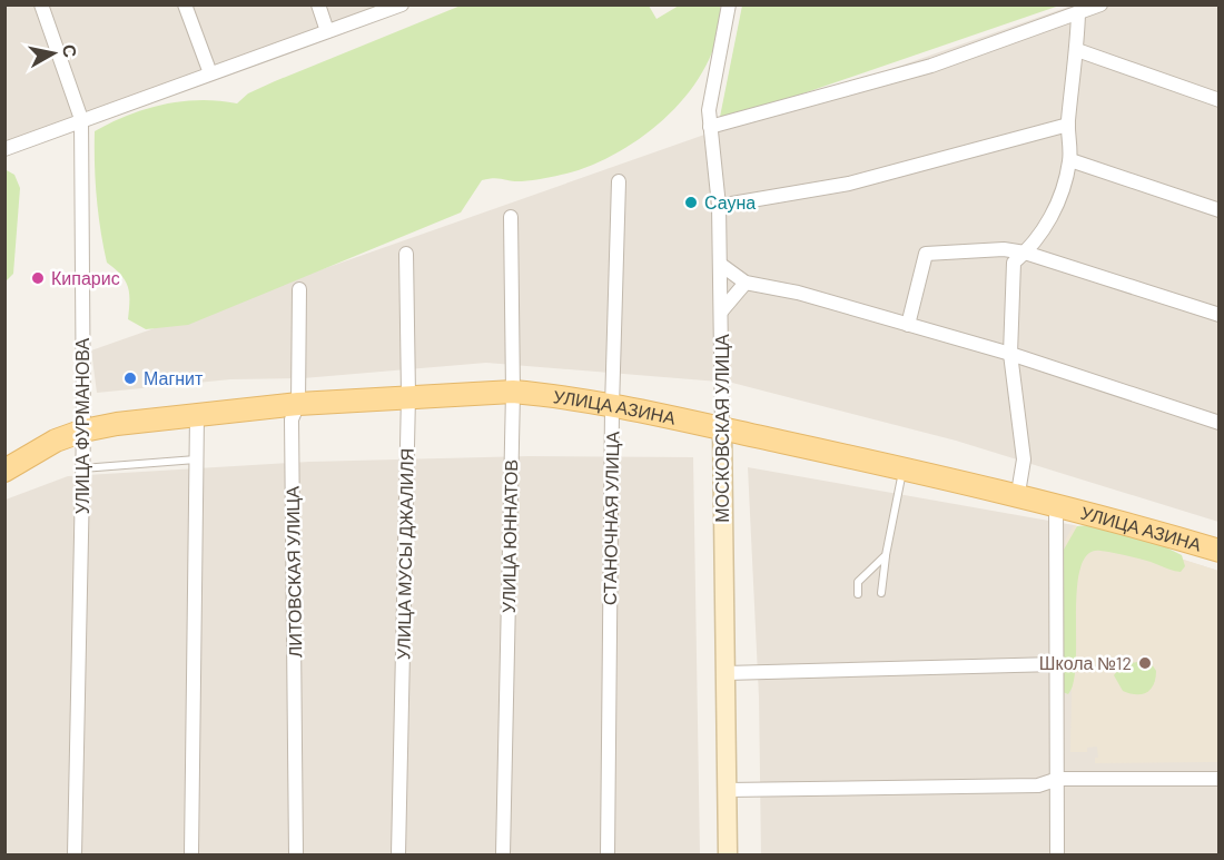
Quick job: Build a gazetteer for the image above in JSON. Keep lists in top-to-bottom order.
{
  "streets": {
    "main road": ["УЛИЦА АЗИНА"],
    "street": [
      "УЛИЦА ФУРМАНОВА",
      "МОСКОВСКАЯ УЛИЦА",
      "СТАНОЧНАЯ УЛИЦА",
      "УЛИЦА ЮННАТОВ",
      "УЛИЦА МУСЫ ДЖАЛИЛЯ",
      "ЛИТОВСКАЯ УЛИЦА"
    ]
  },
  "crossings": [
    ["УЛИЦА АЗИНА", "УЛИЦА ФУРМАНОВА"],
    ["УЛИЦА АЗИНА", "МОСКОВСКАЯ УЛИЦА"],
    ["УЛИЦА АЗИНА", "СТАНОЧНАЯ УЛИЦА"],
    ["УЛИЦА АЗИНА", "УЛИЦА ЮННАТОВ"],
    ["УЛИЦА АЗИНА", "УЛИЦА МУСЫ ДЖАЛИЛЯ"],
    ["УЛИЦА АЗИНА", "ЛИТОВСКАЯ УЛИЦА"]
  ],
  "places": [
    "Сауна",
    "Кипарис",
    "Магнит",
    "Школа №12"
  ],
  "north": "right"
}
